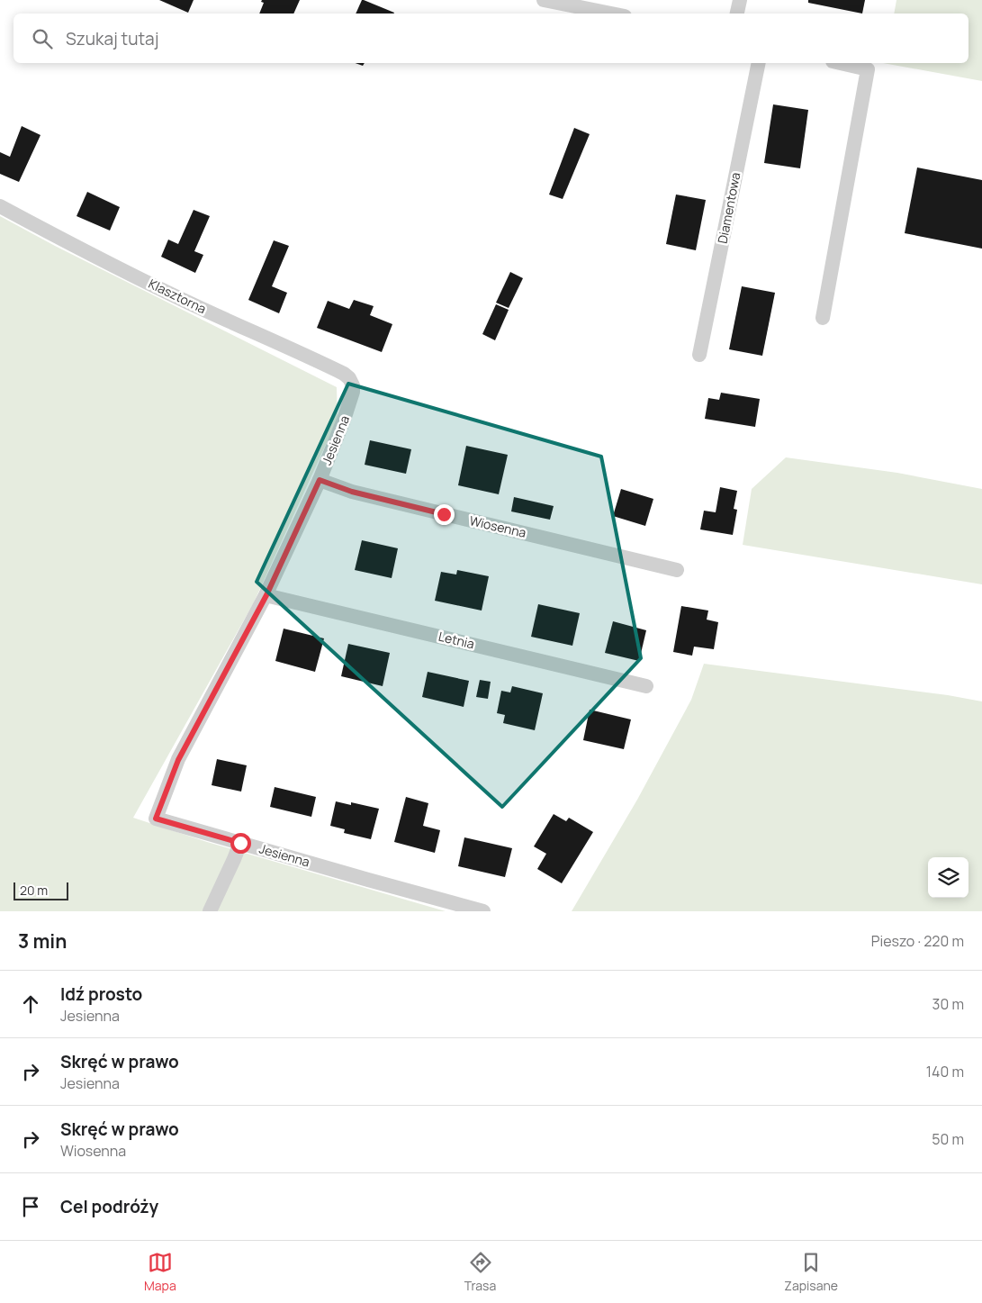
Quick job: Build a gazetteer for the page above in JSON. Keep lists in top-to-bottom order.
{
  "streets": {
    "street": [
      "Diamentowa",
      "Klasztorna",
      "Jesienna",
      "Wiosenna",
      "Letnia"
    ]
  },
  "crossings": [
    ["Klasztorna", "Jesienna"],
    ["Jesienna", "Wiosenna"],
    ["Jesienna", "Letnia"]
  ],
  "scale_bar": "20 m",
  "page": {
    "search": "Szukaj tutaj",
    "scale": "20 m",
    "heading": ["3 min", "Pieszo · 220 m"],
    "list": [
      ["Idź prosto", "Jesienna", "30 m"],
      ["Skręć w prawo", "Jesienna", "140 m"],
      ["Skręć w prawo", "Wiosenna", "50 m"],
      "Cel podróży"
    ],
    "nav": ["Mapa", "Trasa", "Zapisane"]
  }
}
